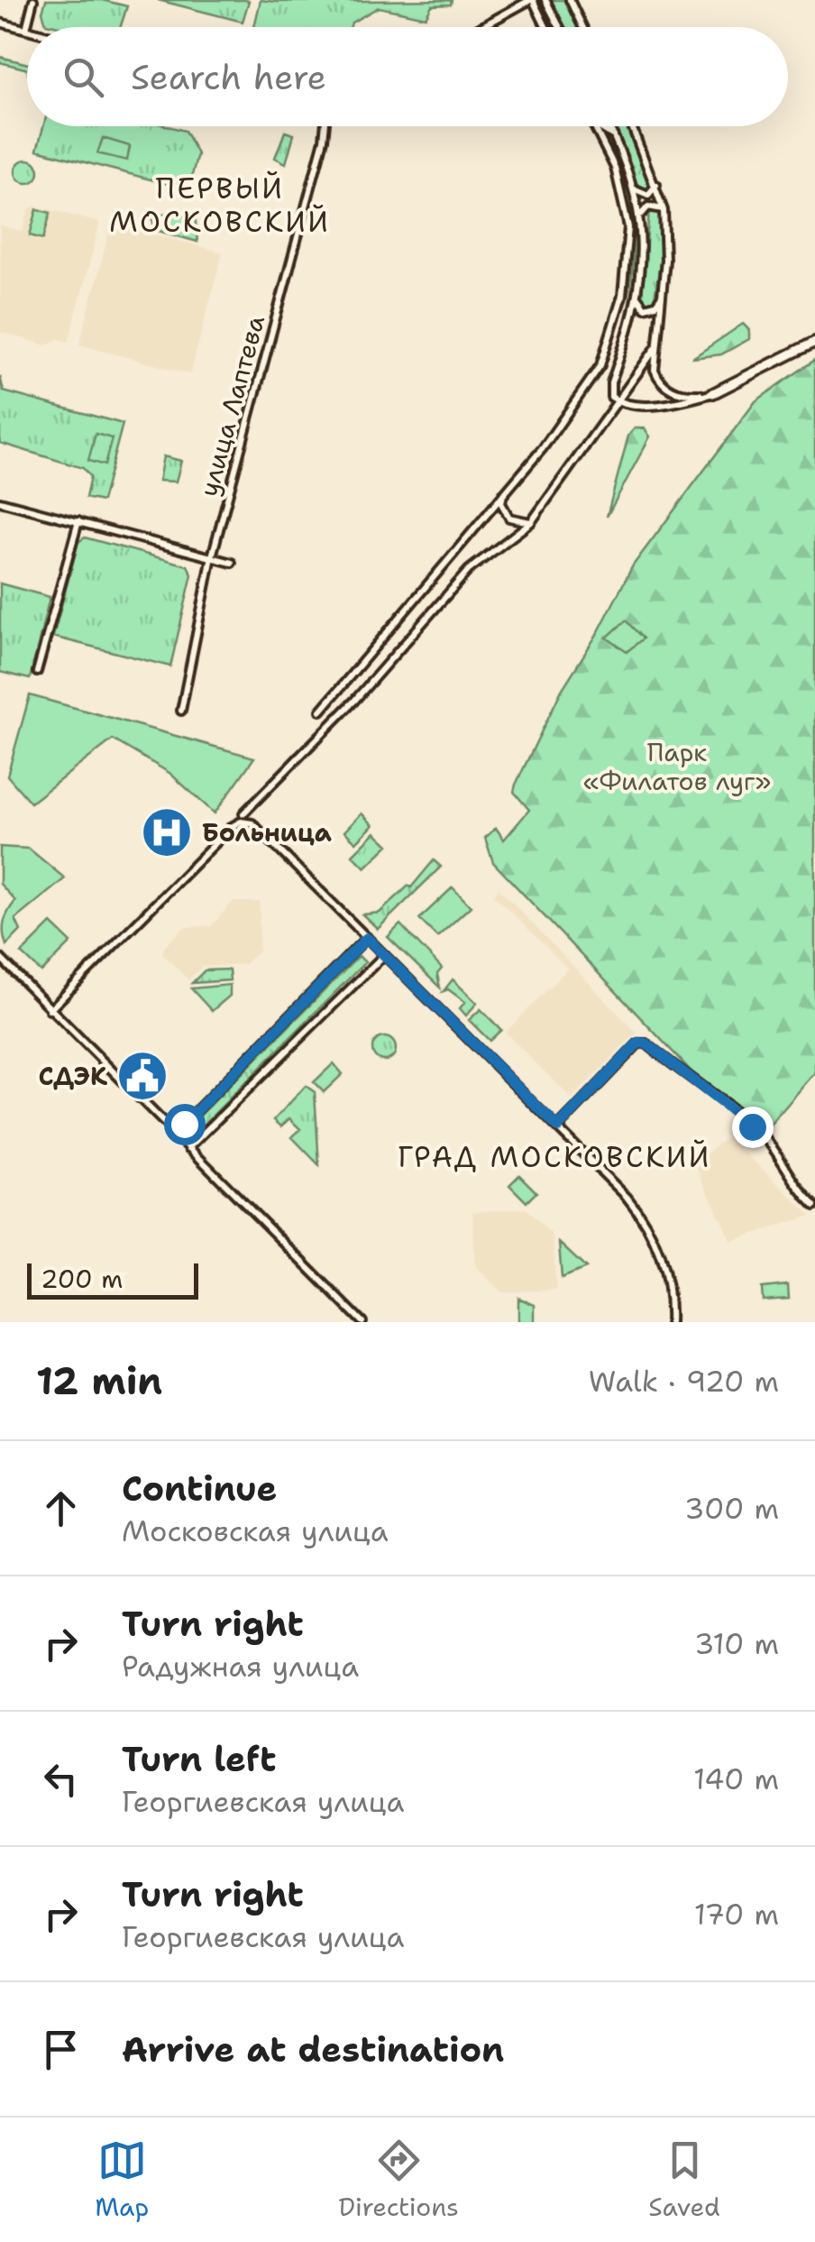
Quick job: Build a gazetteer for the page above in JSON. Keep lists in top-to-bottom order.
{
  "streets": {
    "street": ["улица Лаптева"]
  },
  "districts": ["ПЕРВЫЙ МОСКОВСКИЙ", "ГРАД МОСКОВСКИЙ"],
  "parks": ["Парк «Филатов луг»"],
  "places": {
    "hospital": ["Больница"],
    "public building": ["СДЭК"]
  },
  "scale_bar": "200 m",
  "page": {
    "search": "Search here",
    "scale": "200 m",
    "heading": ["12 min", "Walk · 920 m"],
    "list": [
      ["Continue", "Московская улица", "300 m"],
      ["Turn right", "Радужная улица", "310 m"],
      ["Turn left", "Георгиевская улица", "140 m"],
      ["Turn right", "Георгиевская улица", "170 m"],
      "Arrive at destination"
    ],
    "nav": ["Map", "Directions", "Saved"]
  }
}
